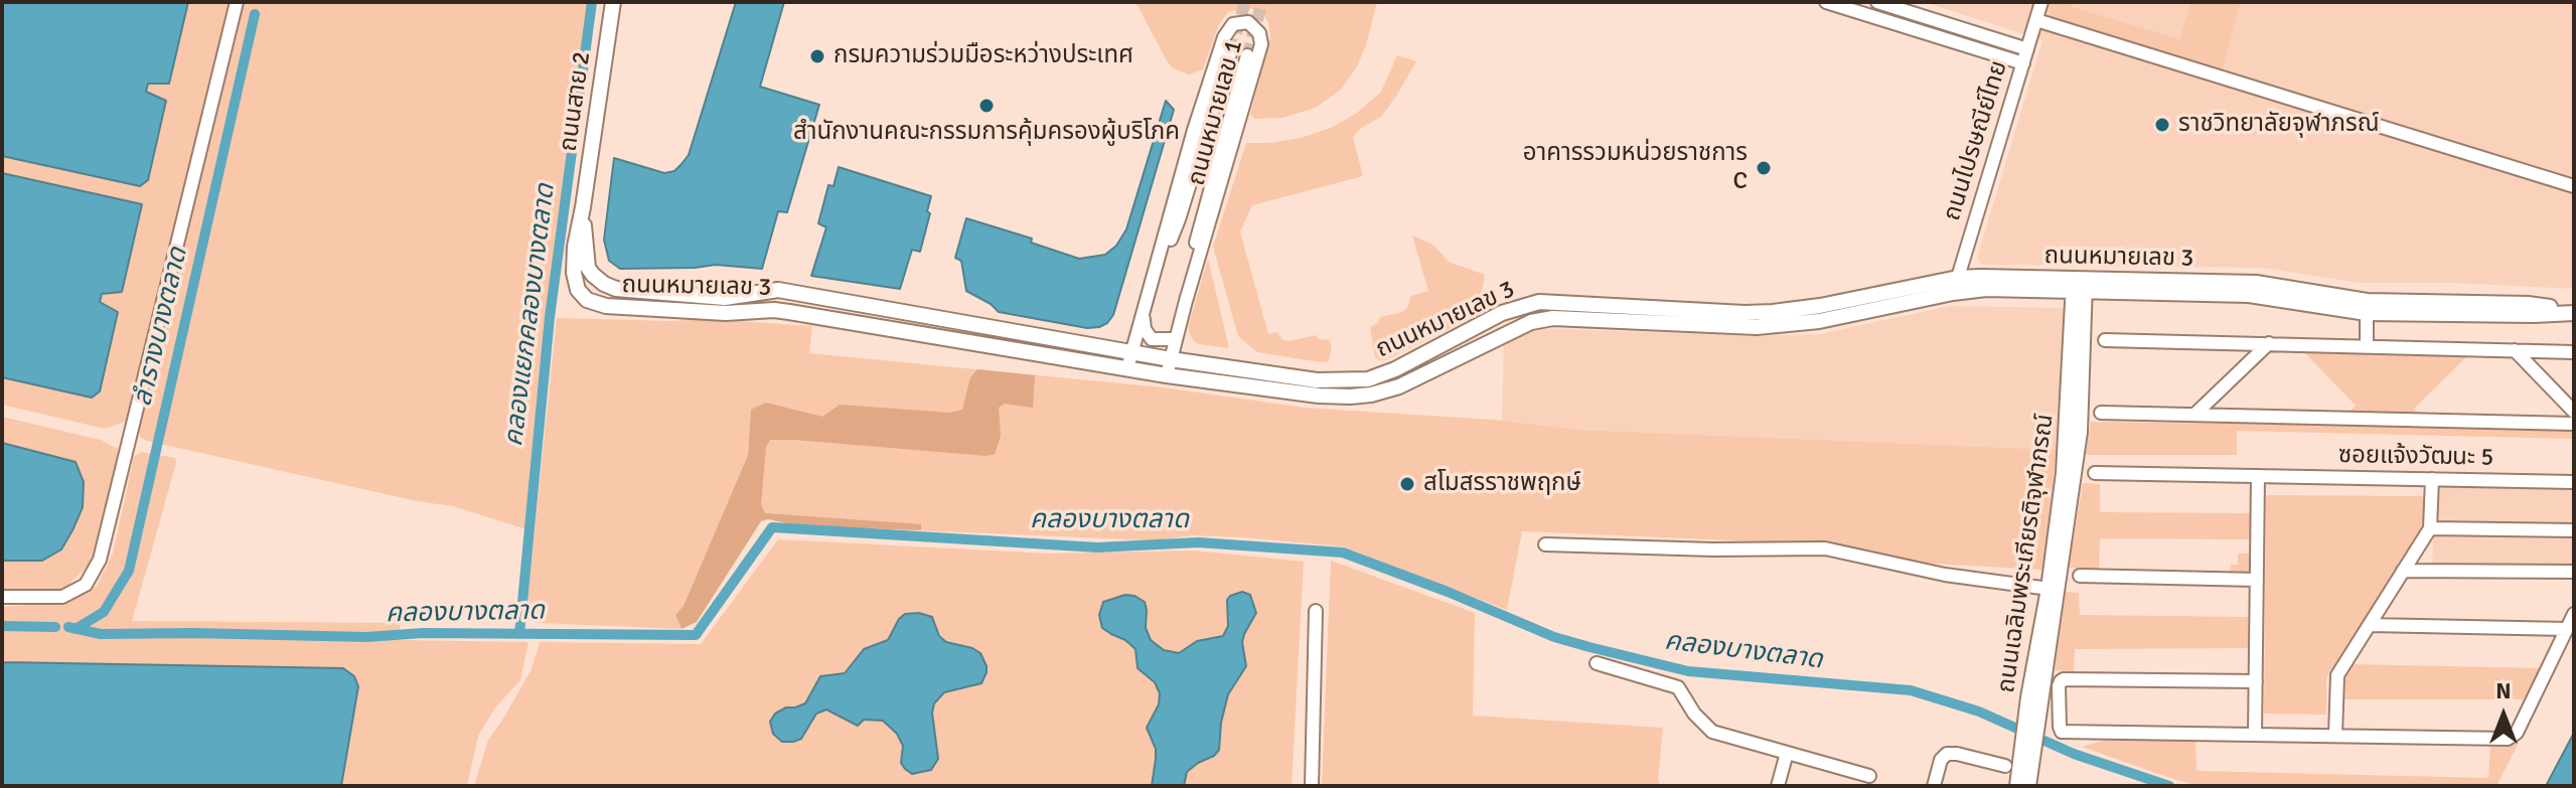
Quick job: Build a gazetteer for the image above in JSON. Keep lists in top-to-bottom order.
{
  "streets": {
    "street": [
      "ถนนสาย 2",
      "ถนนหมายเลข 1",
      "ถนนไปรษณีย์ไทย",
      "ถนนหมายเลข 3",
      "ซอยแจ้งวัฒนะ 5",
      "ถนนเฉลิมพระเกียรติจุฬาภรณ์"
    ]
  },
  "crossings": [
    ["ถนนสาย 2", "ถนนหมายเลข 3"],
    ["ถนนหมายเลข 1", "ถนนหมายเลข 3"],
    ["ถนนไปรษณีย์ไทย", "ถนนหมายเลข 3"],
    ["ถนนหมายเลข 3", "ถนนเฉลิมพระเกียรติจุฬาภรณ์"]
  ],
  "water": ["คลองแยกคลองบางตลาด", "ลำรางบางตลาด", "คลองบางตลาด"],
  "places": [
    "กรมความร่วมมือระหว่างประเทศ",
    "สำนักงานคณะกรรมการคุ้มครองผู้บริโภค",
    "ราชวิทยาลัยจุฬาภรณ์",
    "อาคารรวมหน่วยราชการ C",
    "สโมสรราชพฤกษ์"
  ],
  "north": "top"
}
